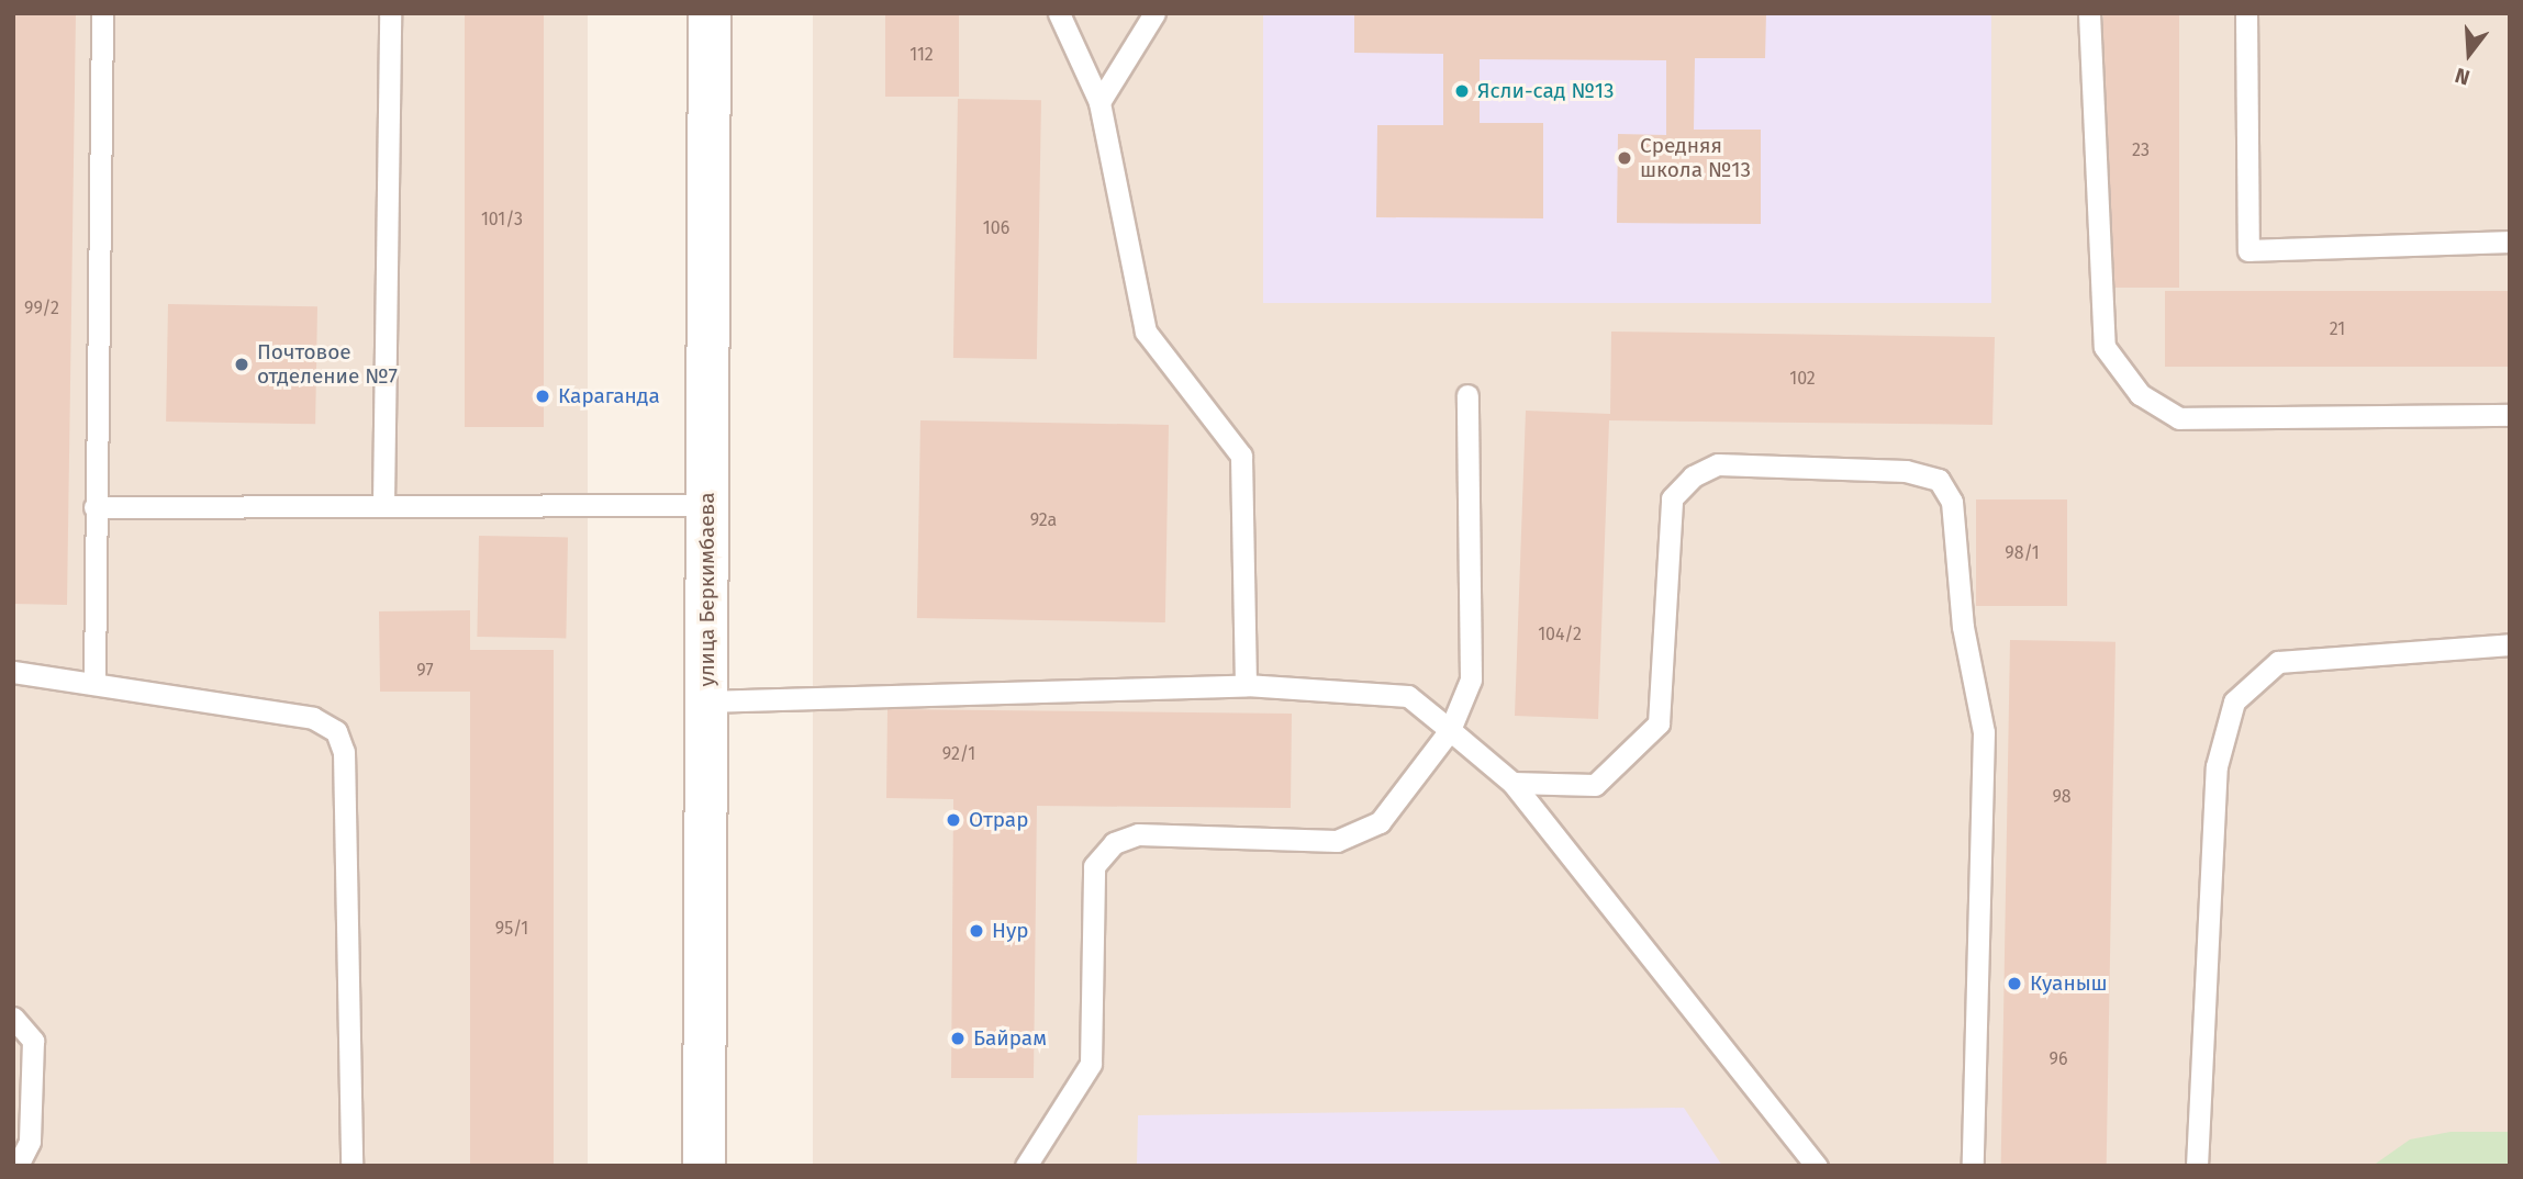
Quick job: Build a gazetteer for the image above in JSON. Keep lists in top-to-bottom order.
{
  "streets": {
    "street": ["улица Беркимбаева"]
  },
  "places": [
    "Ясли-сад №13",
    "Средняя школа №13",
    "Почтовое отделение №7",
    "Караганда",
    "Отрар",
    "Нур",
    "Куаныш",
    "Байрам"
  ],
  "house_numbers": [
    "112",
    "23",
    "101/3",
    "106",
    "99/2",
    "21",
    "102",
    "92а",
    "98/1",
    "104/2",
    "97",
    "92/1",
    "98",
    "95/1",
    "96"
  ],
  "north": "bottom"
}
